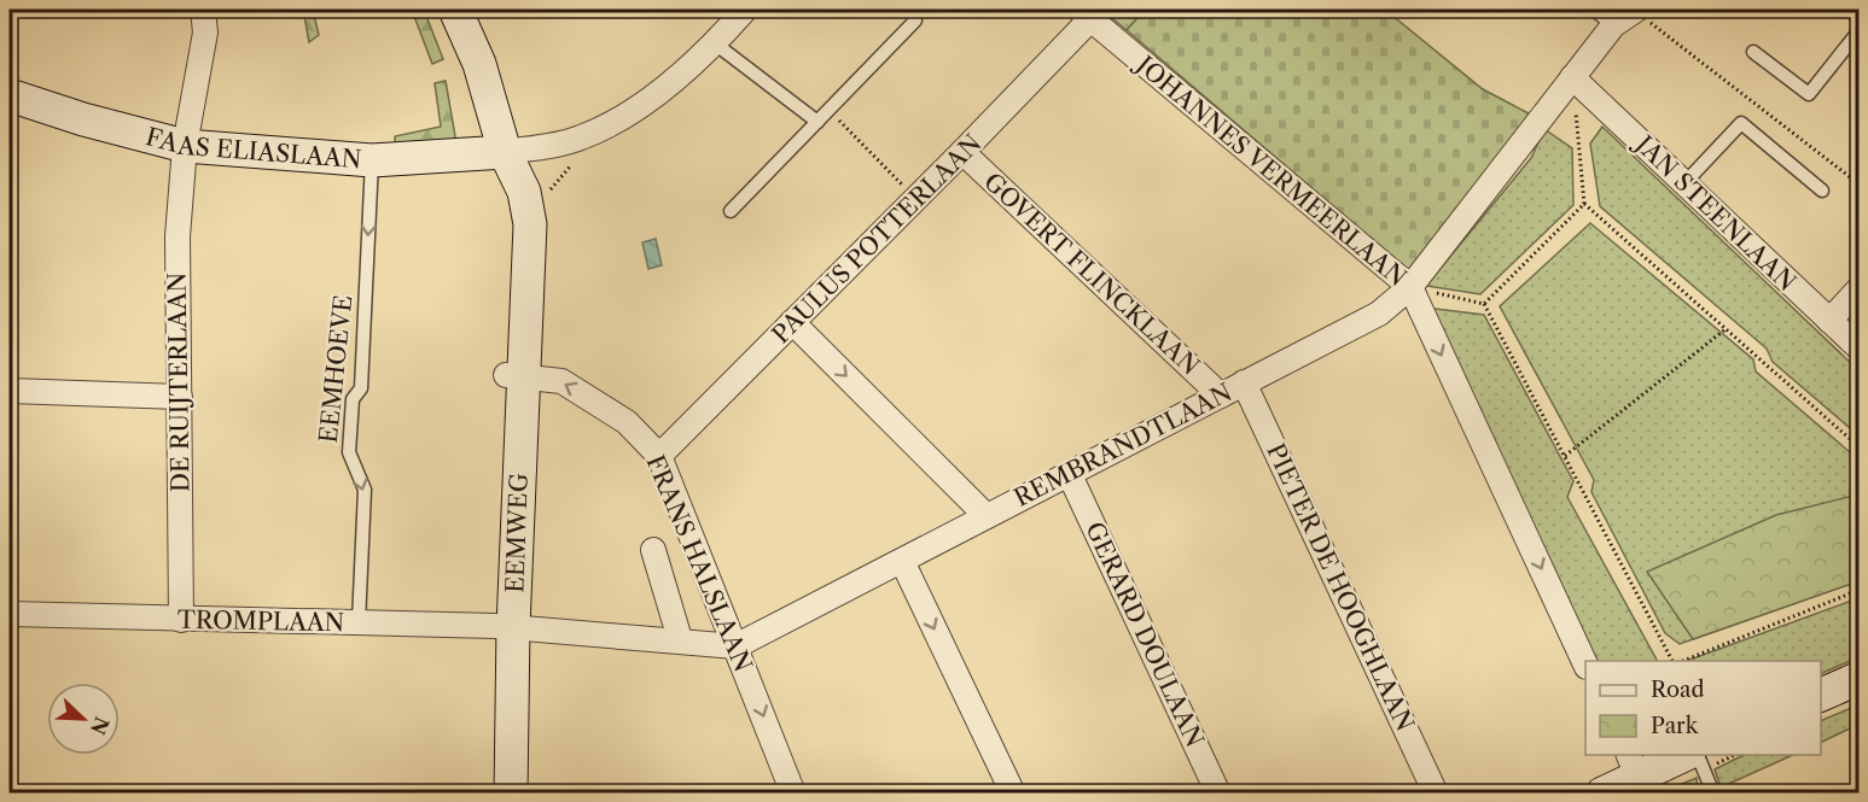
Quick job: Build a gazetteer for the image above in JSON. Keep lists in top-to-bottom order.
{
  "streets": {
    "main road": ["FAAS ELIASLAAN", "EEMWEG"],
    "street": [
      "JOHANNES VERMEERLAAN",
      "JAN STEENLAAN",
      "PAULUS POTTERLAAN",
      "GOVERT FLINCKLAAN",
      "DE RUIJTERLAAN",
      "REMBRANDTLAAN",
      "FRANS HALSLAAN",
      "PIETER DE HOOGHLAAN",
      "TROMPLAAN",
      "GERARD DOULAAN"
    ],
    "lane": ["EEMHOEVE"]
  },
  "crossings": [
    ["FAAS ELIASLAAN", "EEMHOEVE"],
    ["FAAS ELIASLAAN", "DE RUIJTERLAAN"],
    ["FAAS ELIASLAAN", "EEMWEG"],
    ["JOHANNES VERMEERLAAN", "PAULUS POTTERLAAN"],
    ["JOHANNES VERMEERLAAN", "REMBRANDTLAAN"],
    ["JAN STEENLAAN", "REMBRANDTLAAN"],
    ["PAULUS POTTERLAAN", "GOVERT FLINCKLAAN"],
    ["PAULUS POTTERLAAN", "FRANS HALSLAAN"],
    ["GOVERT FLINCKLAAN", "REMBRANDTLAAN"],
    ["EEMHOEVE", "TROMPLAAN"],
    ["DE RUIJTERLAAN", "TROMPLAAN"],
    ["REMBRANDTLAAN", "FRANS HALSLAAN"],
    ["REMBRANDTLAAN", "PIETER DE HOOGHLAAN"],
    ["REMBRANDTLAAN", "GERARD DOULAAN"],
    ["EEMWEG", "FRANS HALSLAAN"],
    ["EEMWEG", "TROMPLAAN"]
  ],
  "one_way": ["JOHANNES VERMEERLAAN", "EEMHOEVE"],
  "legend": ["Road", "Park"],
  "north": "bottom right"
}
